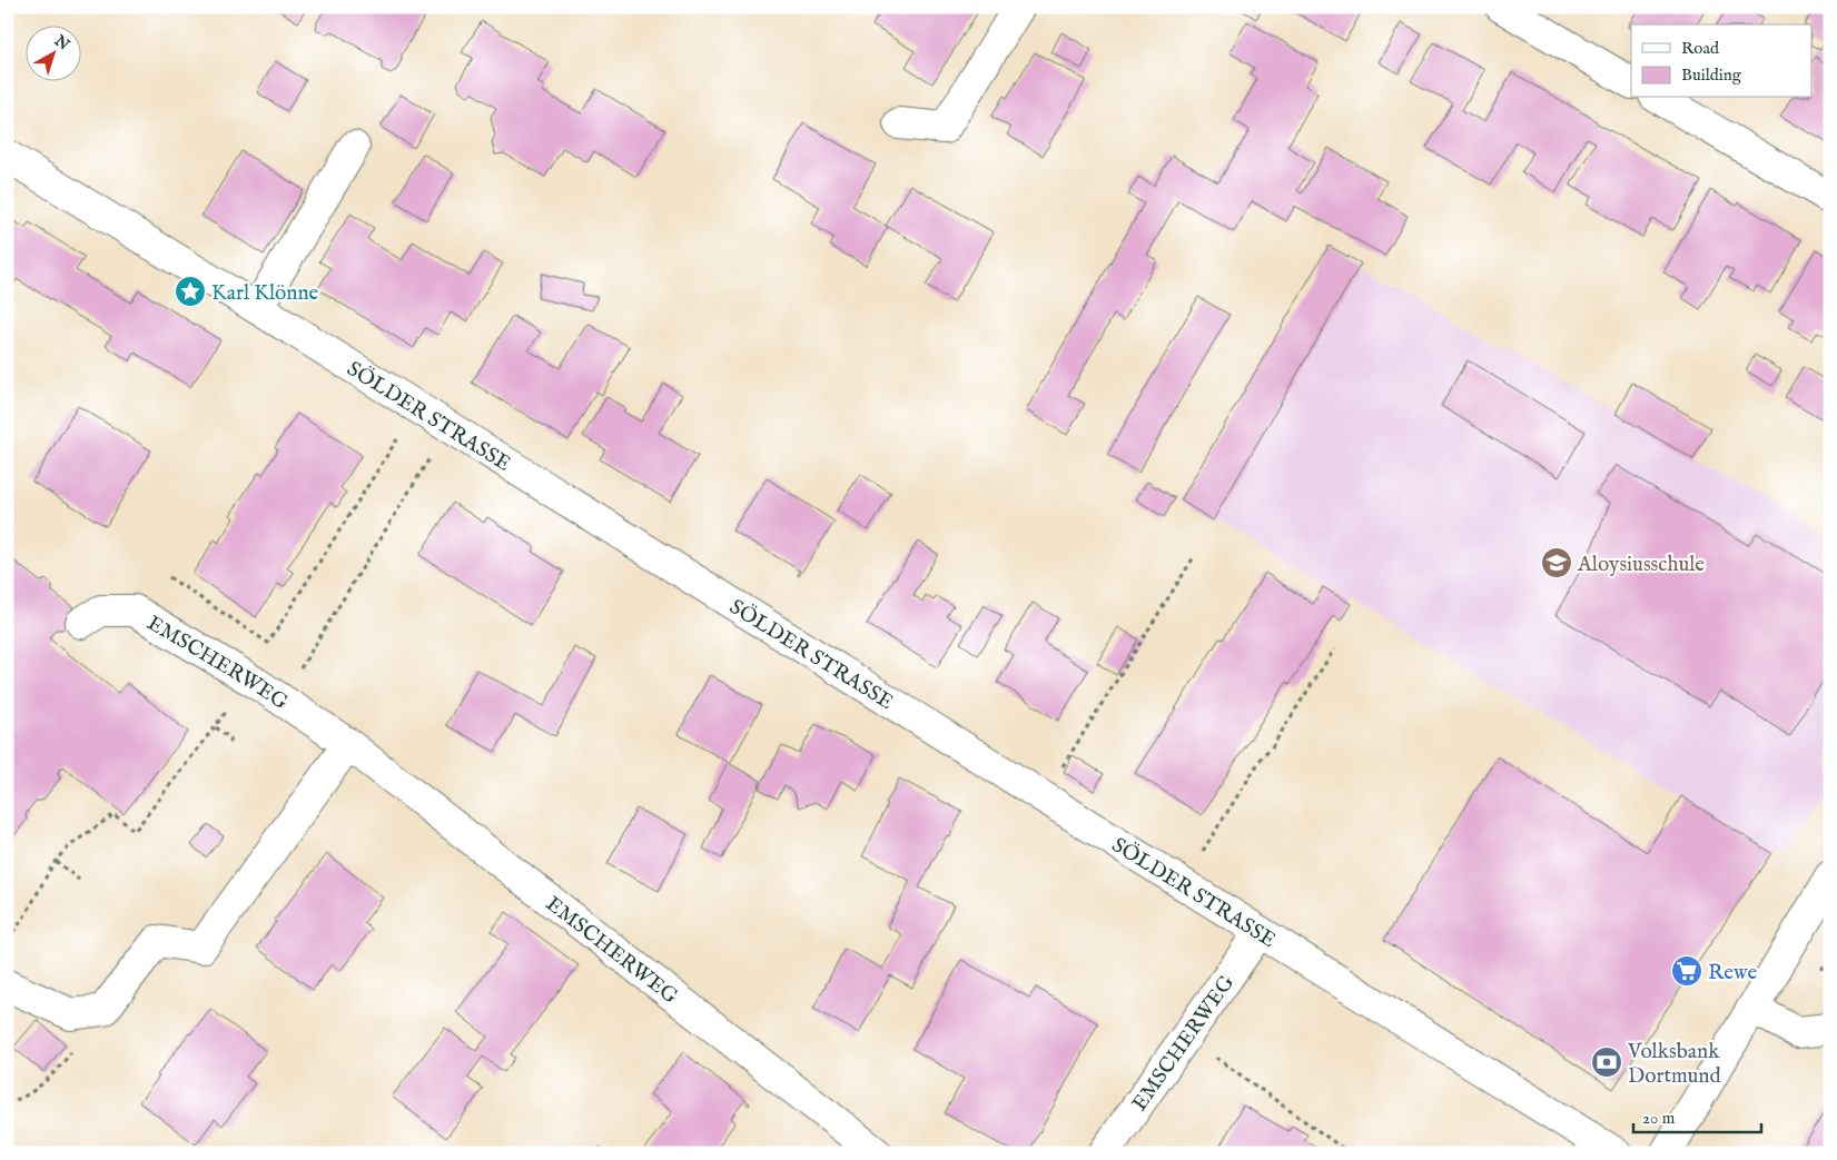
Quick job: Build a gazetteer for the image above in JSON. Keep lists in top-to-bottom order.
{
  "streets": {
    "street": ["SÖLDER STRASSE", "EMSCHERWEG"]
  },
  "crossings": [
    ["SÖLDER STRASSE", "EMSCHERWEG"]
  ],
  "places": {
    "place": ["Karl Klönne"],
    "school or university": ["Aloysiusschule"],
    "supermarket": ["Rewe"],
    "bank": ["Volksbank Dortmund"]
  },
  "legend": ["Road", "Building"],
  "scale_bar": "20 m",
  "north": "top right"
}
